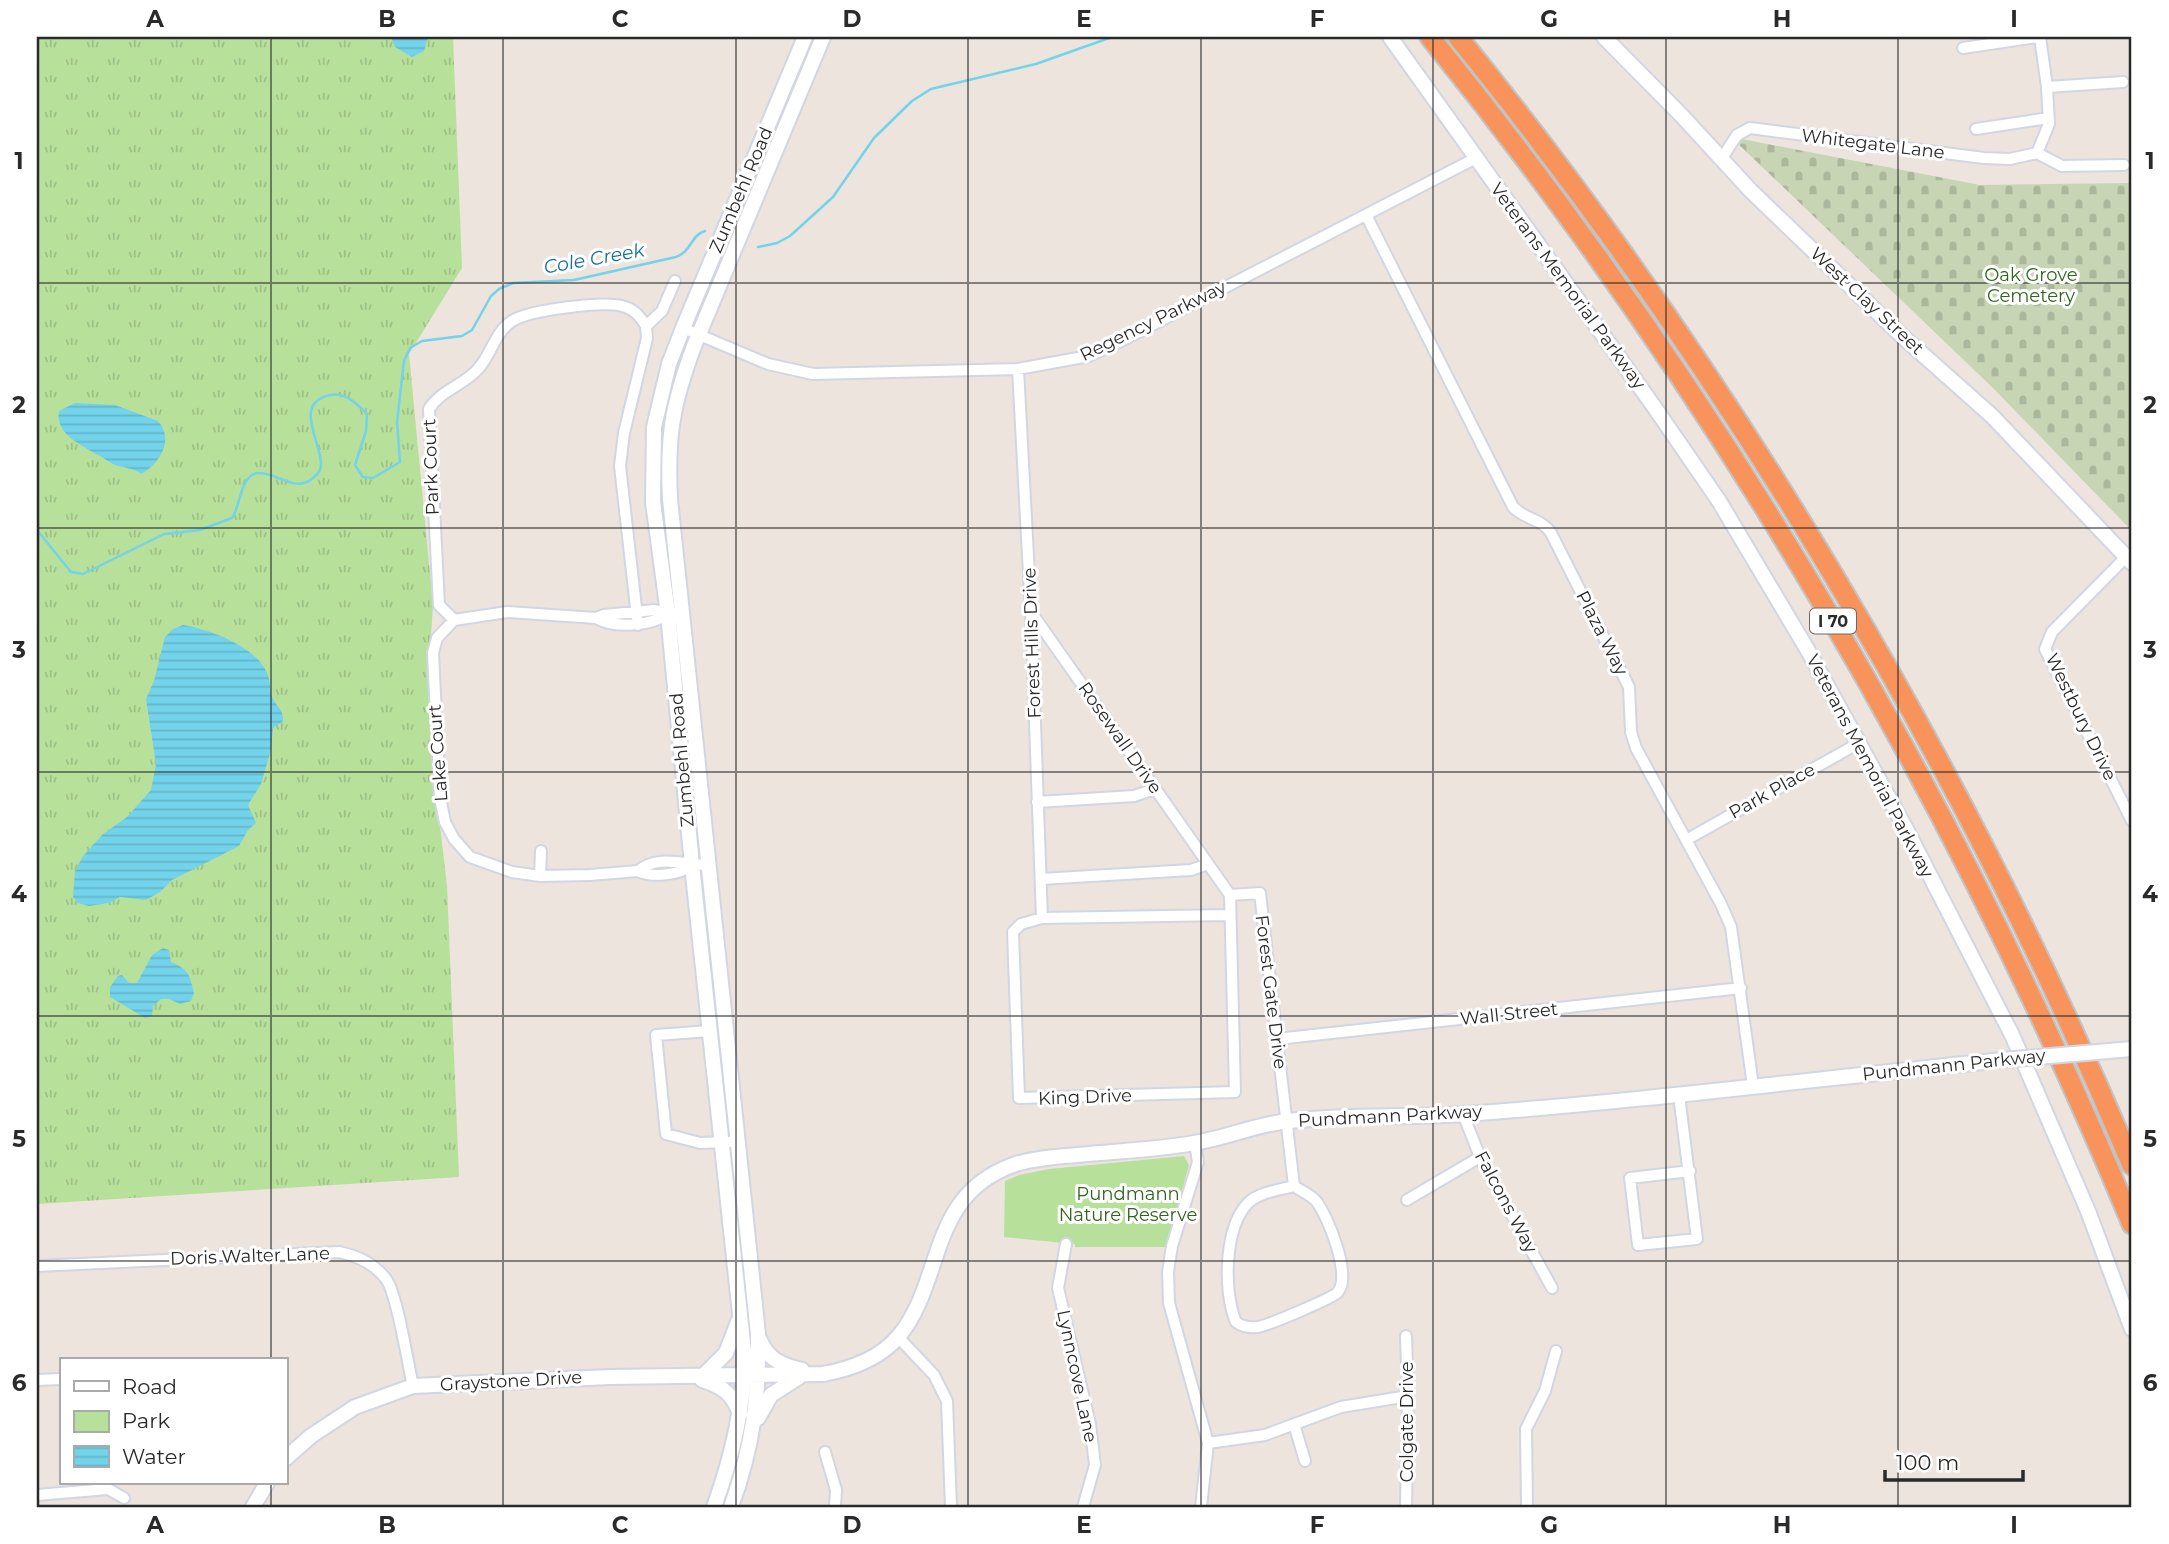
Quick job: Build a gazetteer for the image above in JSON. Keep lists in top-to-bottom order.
{
  "streets": {
    "highway": ["I 70"],
    "main road": [
      "Zumbehl Road",
      "Veterans Memorial Parkway",
      "West Clay Street",
      "Pundmann Parkway",
      "Graystone Drive"
    ],
    "street": [
      "Whitegate Lane",
      "Regency Parkway",
      "Park Court",
      "Plaza Way",
      "Forest Hills Drive",
      "Westbury Drive",
      "Rosewall Drive",
      "Lake Court",
      "Park Place",
      "Forest Gate Drive",
      "Wall Street",
      "King Drive",
      "Falcons Way",
      "Doris Walter Lane",
      "Lynncove Lane",
      "Colgate Drive"
    ]
  },
  "crossings": [
    ["Whitegate Lane", "West Clay Street"],
    ["Zumbehl Road", "Regency Parkway"],
    ["Zumbehl Road", "Lake Court"],
    ["Zumbehl Road", "Pundmann Parkway"],
    ["Zumbehl Road", "Graystone Drive"],
    ["Veterans Memorial Parkway", "Regency Parkway"],
    ["Veterans Memorial Parkway", "Park Place"],
    ["West Clay Street", "Westbury Drive"],
    ["Regency Parkway", "Plaza Way"],
    ["Regency Parkway", "Forest Hills Drive"],
    ["Park Court", "Lake Court"],
    ["Plaza Way", "Park Place"],
    ["Plaza Way", "Wall Street"],
    ["Plaza Way", "Pundmann Parkway"],
    ["Forest Hills Drive", "Rosewall Drive"],
    ["Forest Hills Drive", "King Drive"],
    ["Rosewall Drive", "Forest Gate Drive"],
    ["Forest Gate Drive", "Wall Street"],
    ["Forest Gate Drive", "Pundmann Parkway"],
    ["Pundmann Parkway", "Falcons Way"],
    ["Pundmann Parkway", "Graystone Drive"],
    ["Doris Walter Lane", "Graystone Drive"]
  ],
  "water": ["Cole Creek"],
  "parks": ["Oak Grove Cemetery", "Pundmann Nature Reserve"],
  "legend": ["Road", "Park", "Water"],
  "scale_bar": "100 m",
  "grid": {
    "columns": [
      "A",
      "B",
      "C",
      "D",
      "E",
      "F",
      "G",
      "H",
      "I"
    ],
    "rows": [
      "1",
      "2",
      "3",
      "4",
      "5",
      "6"
    ]
  }
}
